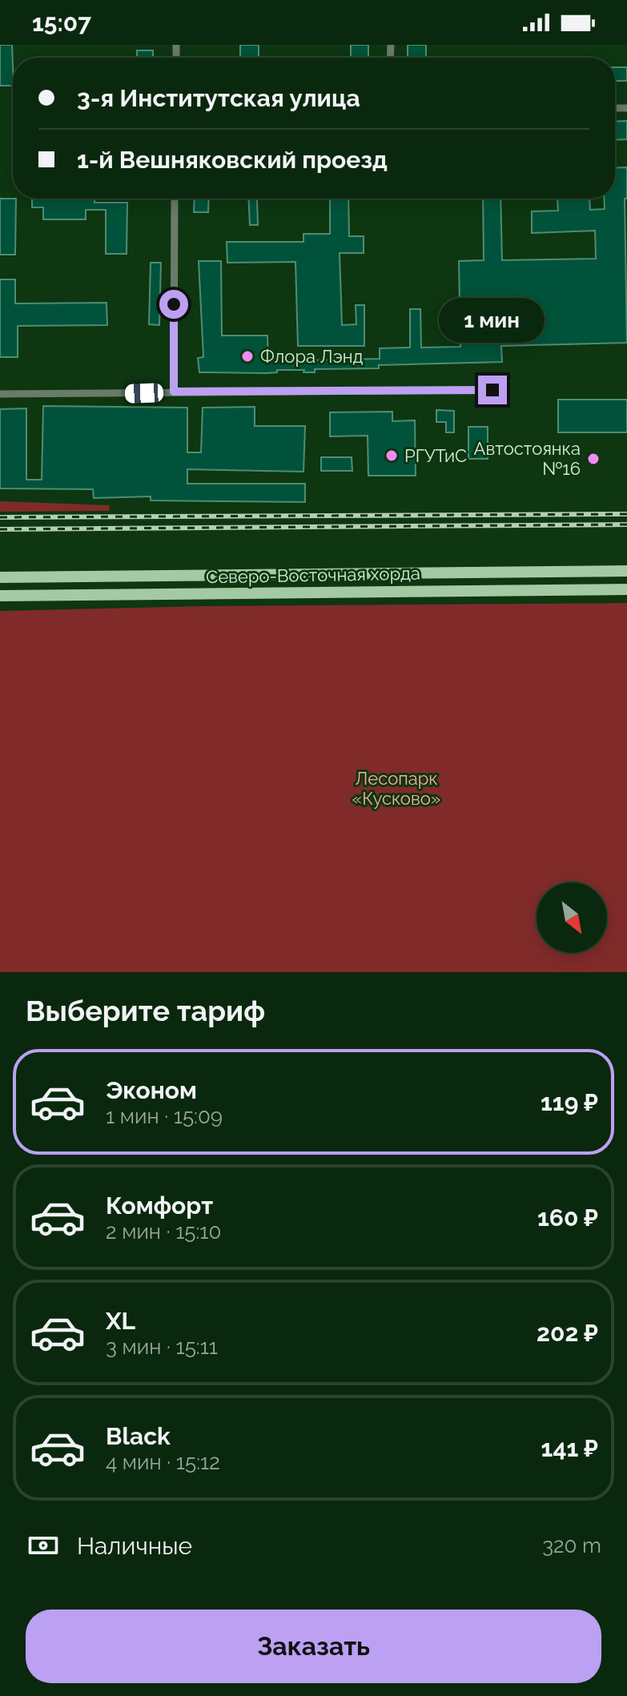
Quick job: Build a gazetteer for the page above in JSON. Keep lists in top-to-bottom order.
{
  "streets": {
    "main road": ["Северо-Восточная хорда"]
  },
  "parks": ["Лесопарк «Кусково»"],
  "places": ["Флора Лэнд", "РГУТиС", "Автостоянка №16"],
  "north": "bottom right",
  "page": {
    "status": "15:07",
    "banner": ["3-я Институтская улица", "1-й Вешняковский проезд"],
    "bubble": "1 мин",
    "heading": "Выберите тариф",
    "list": [
      {
        "name": "Эконом",
        "note": "1 мин · 15:09",
        "value": "119 ₽"
      },
      {
        "name": "Комфорт",
        "note": "2 мин · 15:10",
        "value": "160 ₽"
      },
      {
        "name": "XL",
        "note": "3 мин · 15:11",
        "value": "202 ₽"
      },
      {
        "name": "Black",
        "note": "4 мин · 15:12",
        "value": "141 ₽"
      }
    ],
    "pay": ["Наличные", "320 m"],
    "buttons": "Заказать"
  }
}
